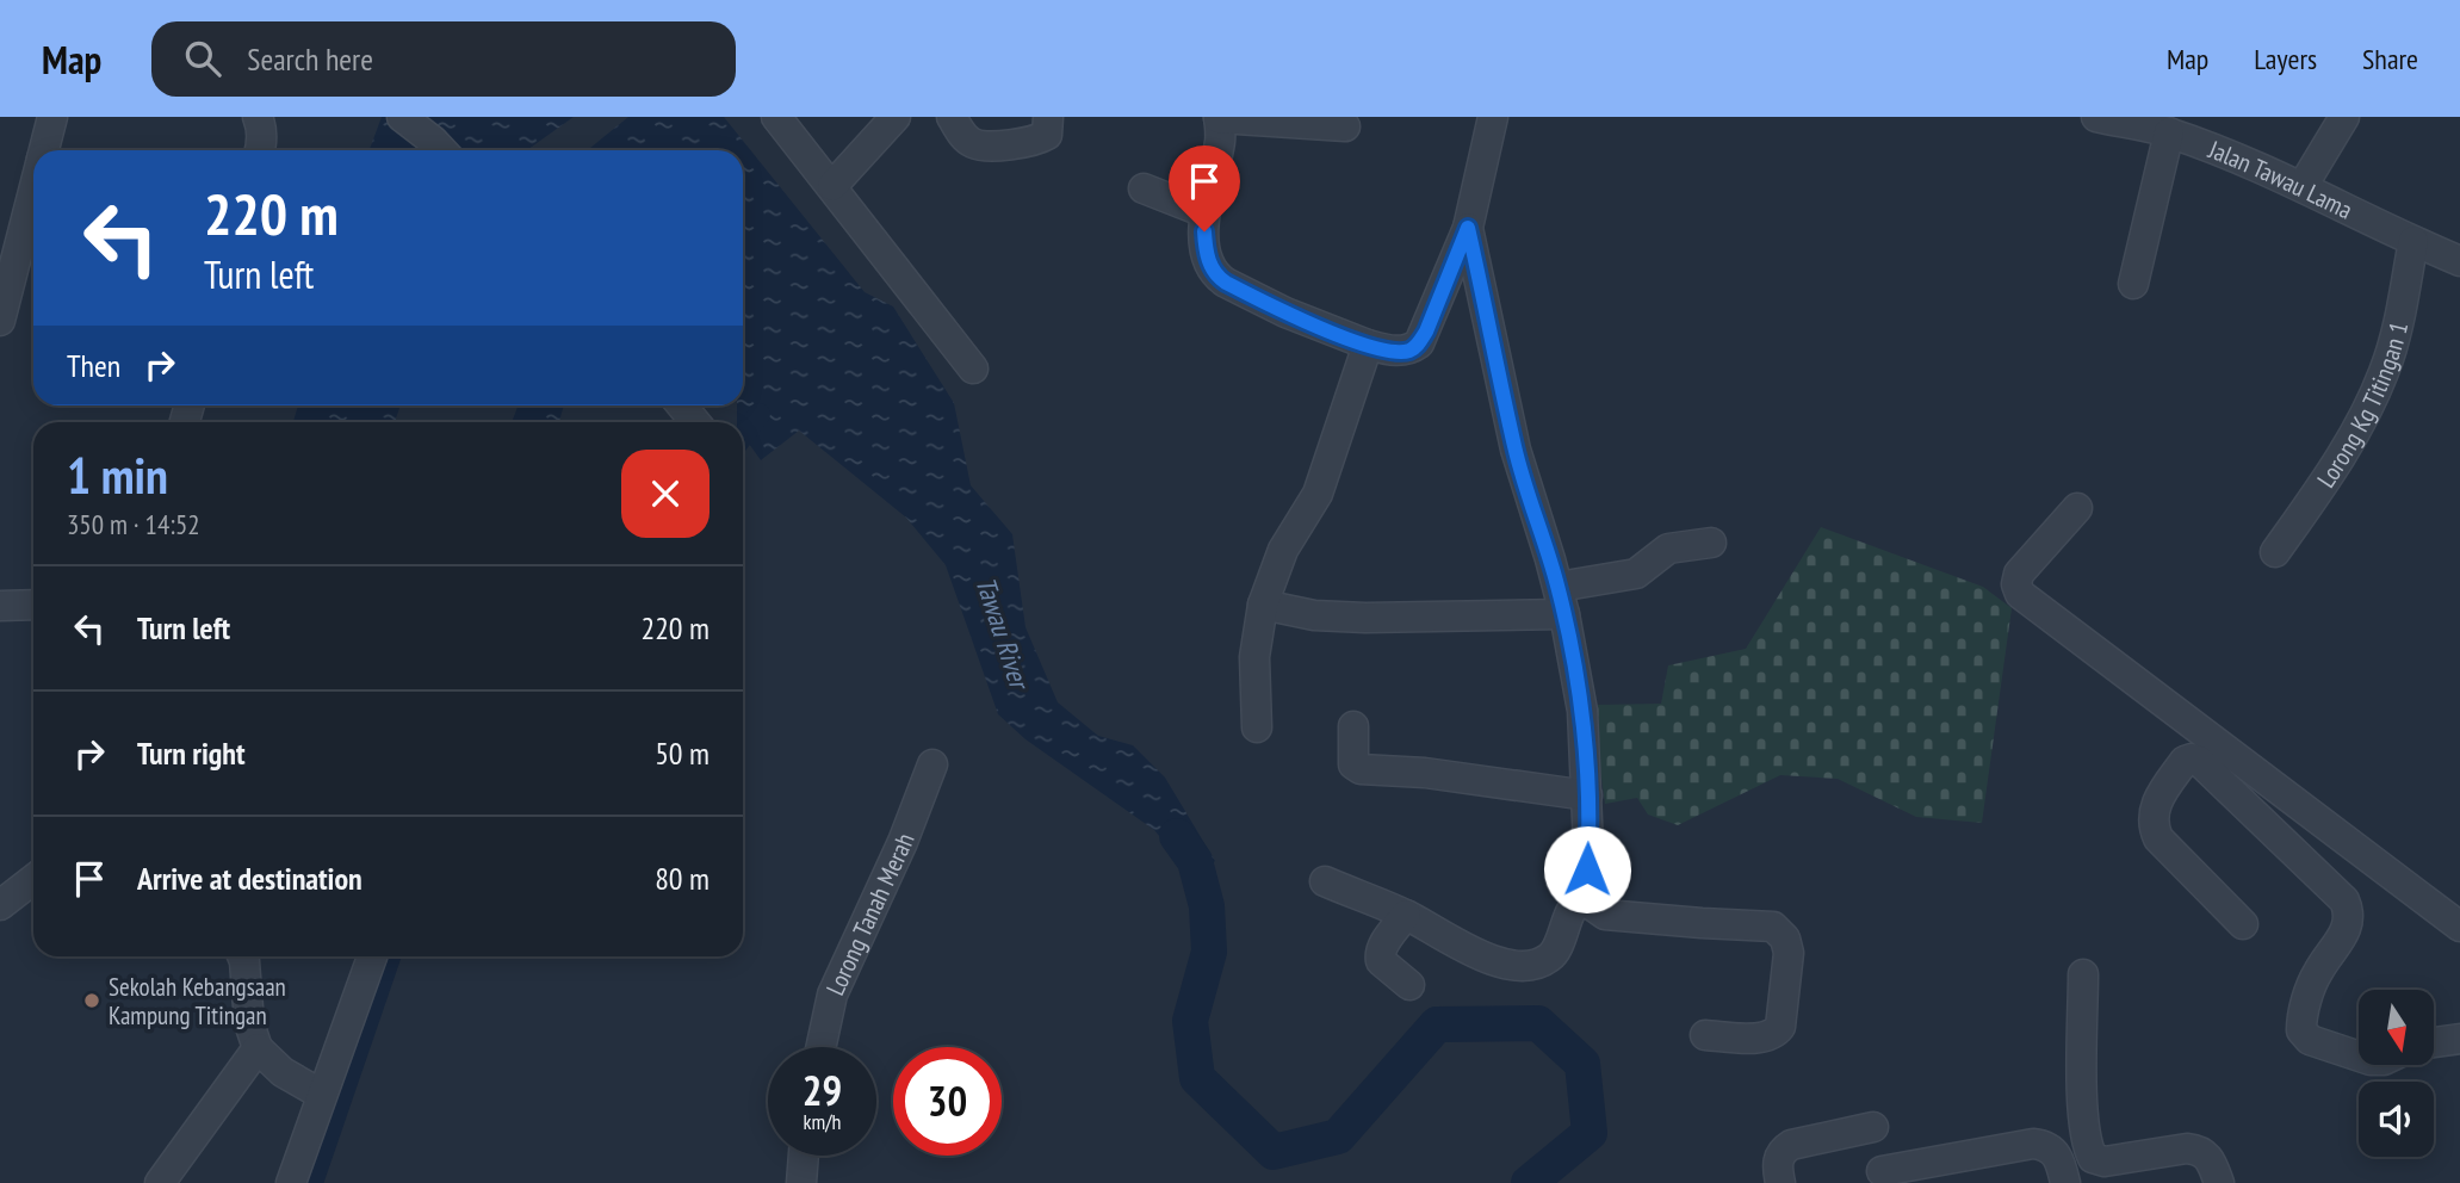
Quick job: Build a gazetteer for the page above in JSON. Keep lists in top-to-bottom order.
{
  "streets": {
    "street": ["Jalan Tawau Lama", "Lorong Kg Titingan 1", "Lorong Tanah Merah"]
  },
  "crossings": [
    ["Jalan Tawau Lama", "Lorong Kg Titingan 1"]
  ],
  "water": ["Tawau River"],
  "places": ["Sekolah Kebangsaan Kampung Titingan"],
  "north": "bottom",
  "page": {
    "header": "Map",
    "search": "Search here",
    "nav": ["Map", "Layers", "Share"],
    "turn": ["220 m", "Turn left"],
    "then": "Then",
    "heading": ["1 min", "350 m · 14:52"],
    "list": [
      {
        "name": "Turn left",
        "value": "220 m"
      },
      {
        "name": "Turn right",
        "value": "50 m"
      },
      {
        "name": "Arrive at destination",
        "value": "80 m"
      }
    ],
    "speed": "29 km/h",
    "limit": "30"
  }
}
